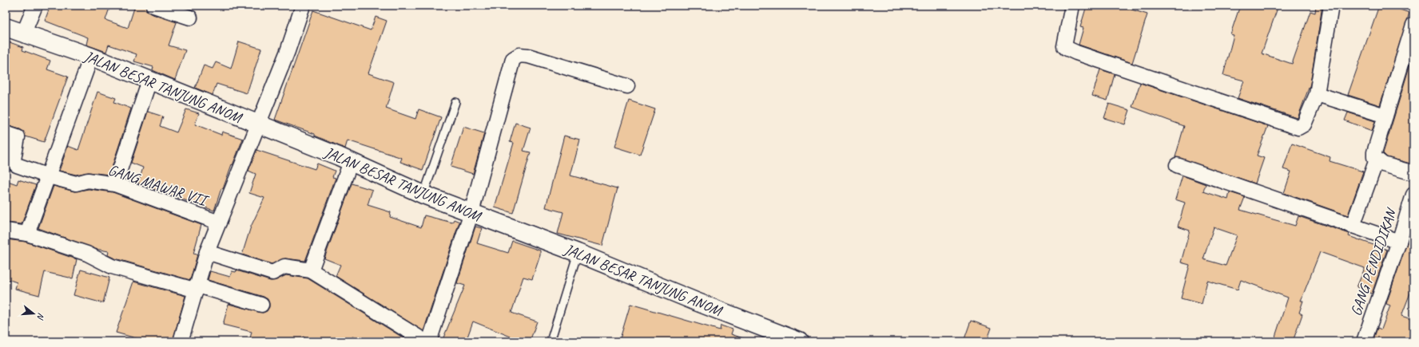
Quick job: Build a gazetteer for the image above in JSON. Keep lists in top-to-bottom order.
{
  "streets": {
    "main road": ["JALAN BESAR TANJUNG ANOM"],
    "street": ["GANG MAWAR VII", "GANG PENDIDIKAN"]
  },
  "north": "right"
}
